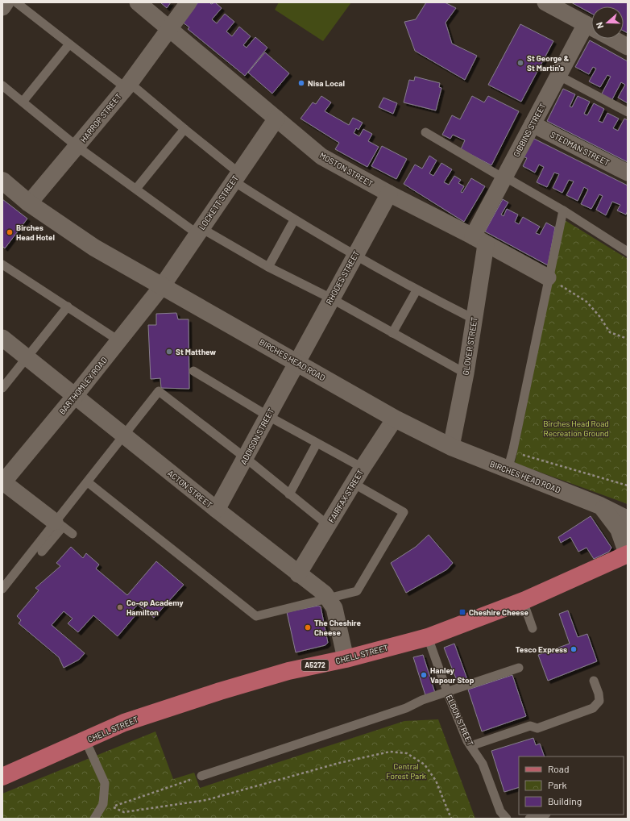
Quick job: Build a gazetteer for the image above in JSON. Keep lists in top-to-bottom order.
{
  "streets": {
    "main road": ["CHELL STREET", "A5272"],
    "street": [
      "HARROP STREET",
      "GIBBINS STREET",
      "STEDMAN STREET",
      "MOSTON STREET",
      "LOCKETT STREET",
      "RHODES STREET",
      "GLOVER STREET",
      "BIRCHES HEAD ROAD",
      "BARTHOMLEY ROAD",
      "ADDISON STREET",
      "ACTON STREET",
      "FAIRFAX STREET"
    ],
    "lane": ["ELDON STREET"]
  },
  "crossings": [
    ["HARROP STREET", "MOSTON STREET"],
    ["HARROP STREET", "BIRCHES HEAD ROAD"],
    ["GIBBINS STREET", "STEDMAN STREET"],
    ["GIBBINS STREET", "MOSTON STREET"],
    ["GIBBINS STREET", "GLOVER STREET"],
    ["MOSTON STREET", "LOCKETT STREET"],
    ["MOSTON STREET", "RHODES STREET"],
    ["MOSTON STREET", "GLOVER STREET"],
    ["LOCKETT STREET", "BIRCHES HEAD ROAD"],
    ["LOCKETT STREET", "BARTHOMLEY ROAD"],
    ["RHODES STREET", "BIRCHES HEAD ROAD"],
    ["RHODES STREET", "ADDISON STREET"],
    ["GLOVER STREET", "BIRCHES HEAD ROAD"],
    ["BIRCHES HEAD ROAD", "BARTHOMLEY ROAD"],
    ["BIRCHES HEAD ROAD", "ADDISON STREET"],
    ["BIRCHES HEAD ROAD", "FAIRFAX STREET"],
    ["BARTHOMLEY ROAD", "ACTON STREET"],
    ["ADDISON STREET", "ACTON STREET"],
    ["ACTON STREET", "FAIRFAX STREET"],
    ["ACTON STREET", "CHELL STREET"],
    ["CHELL STREET", "ELDON STREET"]
  ],
  "parks": ["Birches Head Road Recreation Ground", "Central Forest Park"],
  "places": {
    "other": [
      "St George & St Martin's",
      "Nisa Local",
      "Birches Head Hotel",
      "St Matthew",
      "Co-op Academy Hamilton",
      "The Cheshire Cheese",
      "Tesco Express",
      "Hanley Vapour Stop"
    ],
    "transit": ["Cheshire Cheese"]
  },
  "legend": ["Road", "Park", "Building"],
  "north": "left"
}
